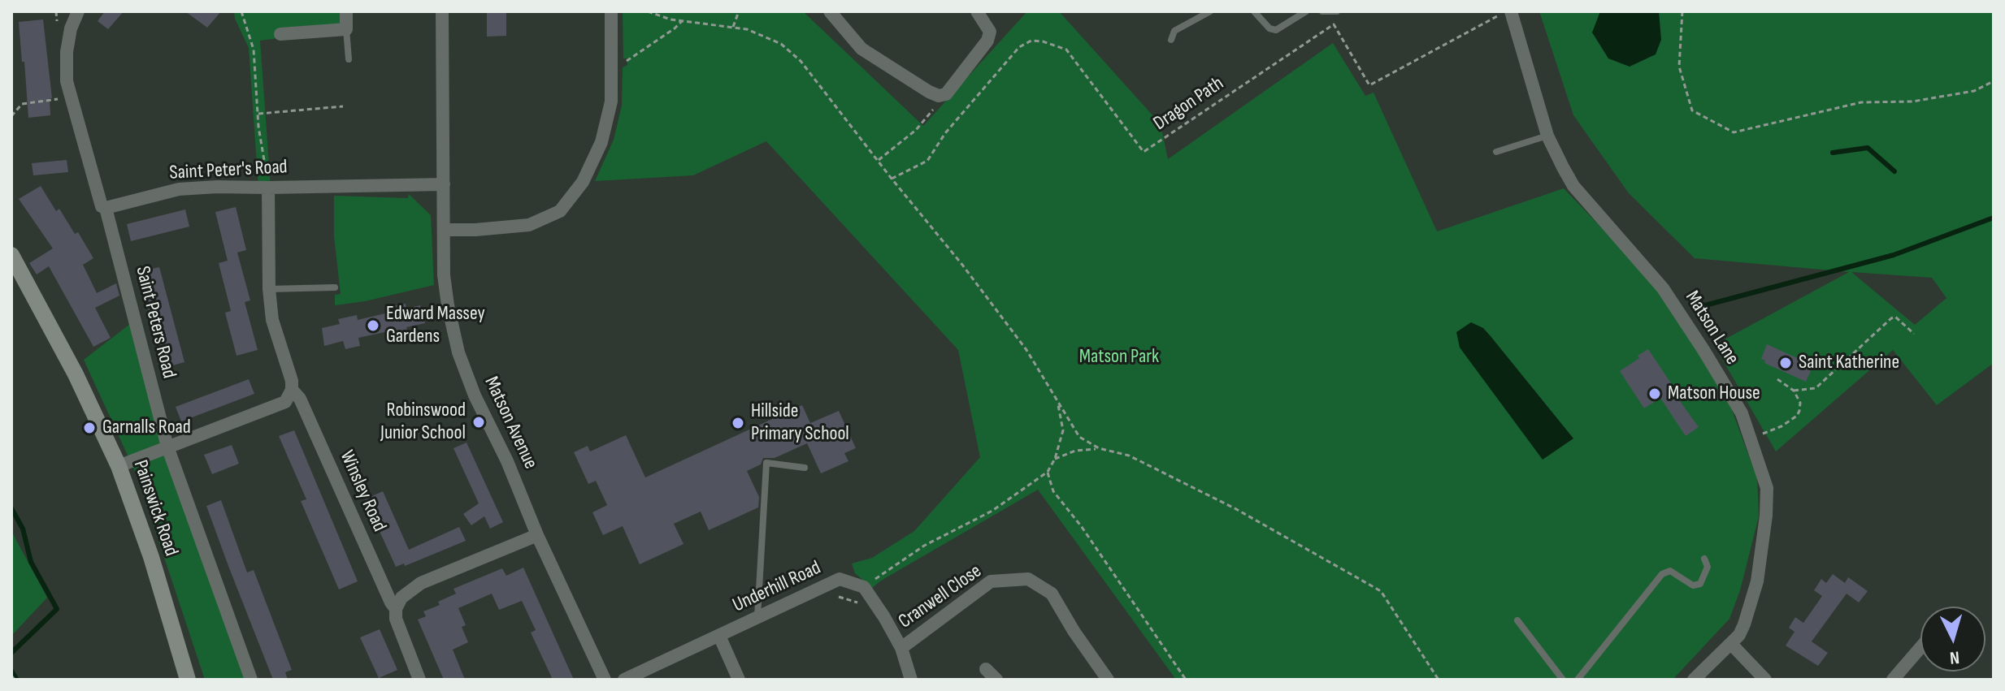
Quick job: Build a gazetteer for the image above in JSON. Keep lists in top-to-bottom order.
{
  "streets": {
    "main road": ["Painswick Road"],
    "street": [
      "Saint Peter's Road",
      "Saint Peters Road",
      "Matson Lane",
      "Matson Avenue",
      "Winsley Road",
      "Underhill Road",
      "Cranwell Close"
    ],
    "path": ["Dragon Path"]
  },
  "crossings": [
    ["Saint Peter's Road", "Saint Peters Road"],
    ["Saint Peter's Road", "Matson Avenue"]
  ],
  "parks": ["Matson Park"],
  "places": [
    "Edward Massey Gardens",
    "Saint Katherine",
    "Matson House",
    "Robinswood Junior School",
    "Hillside Primary School",
    "Garnalls Road"
  ],
  "north": "bottom"
}
